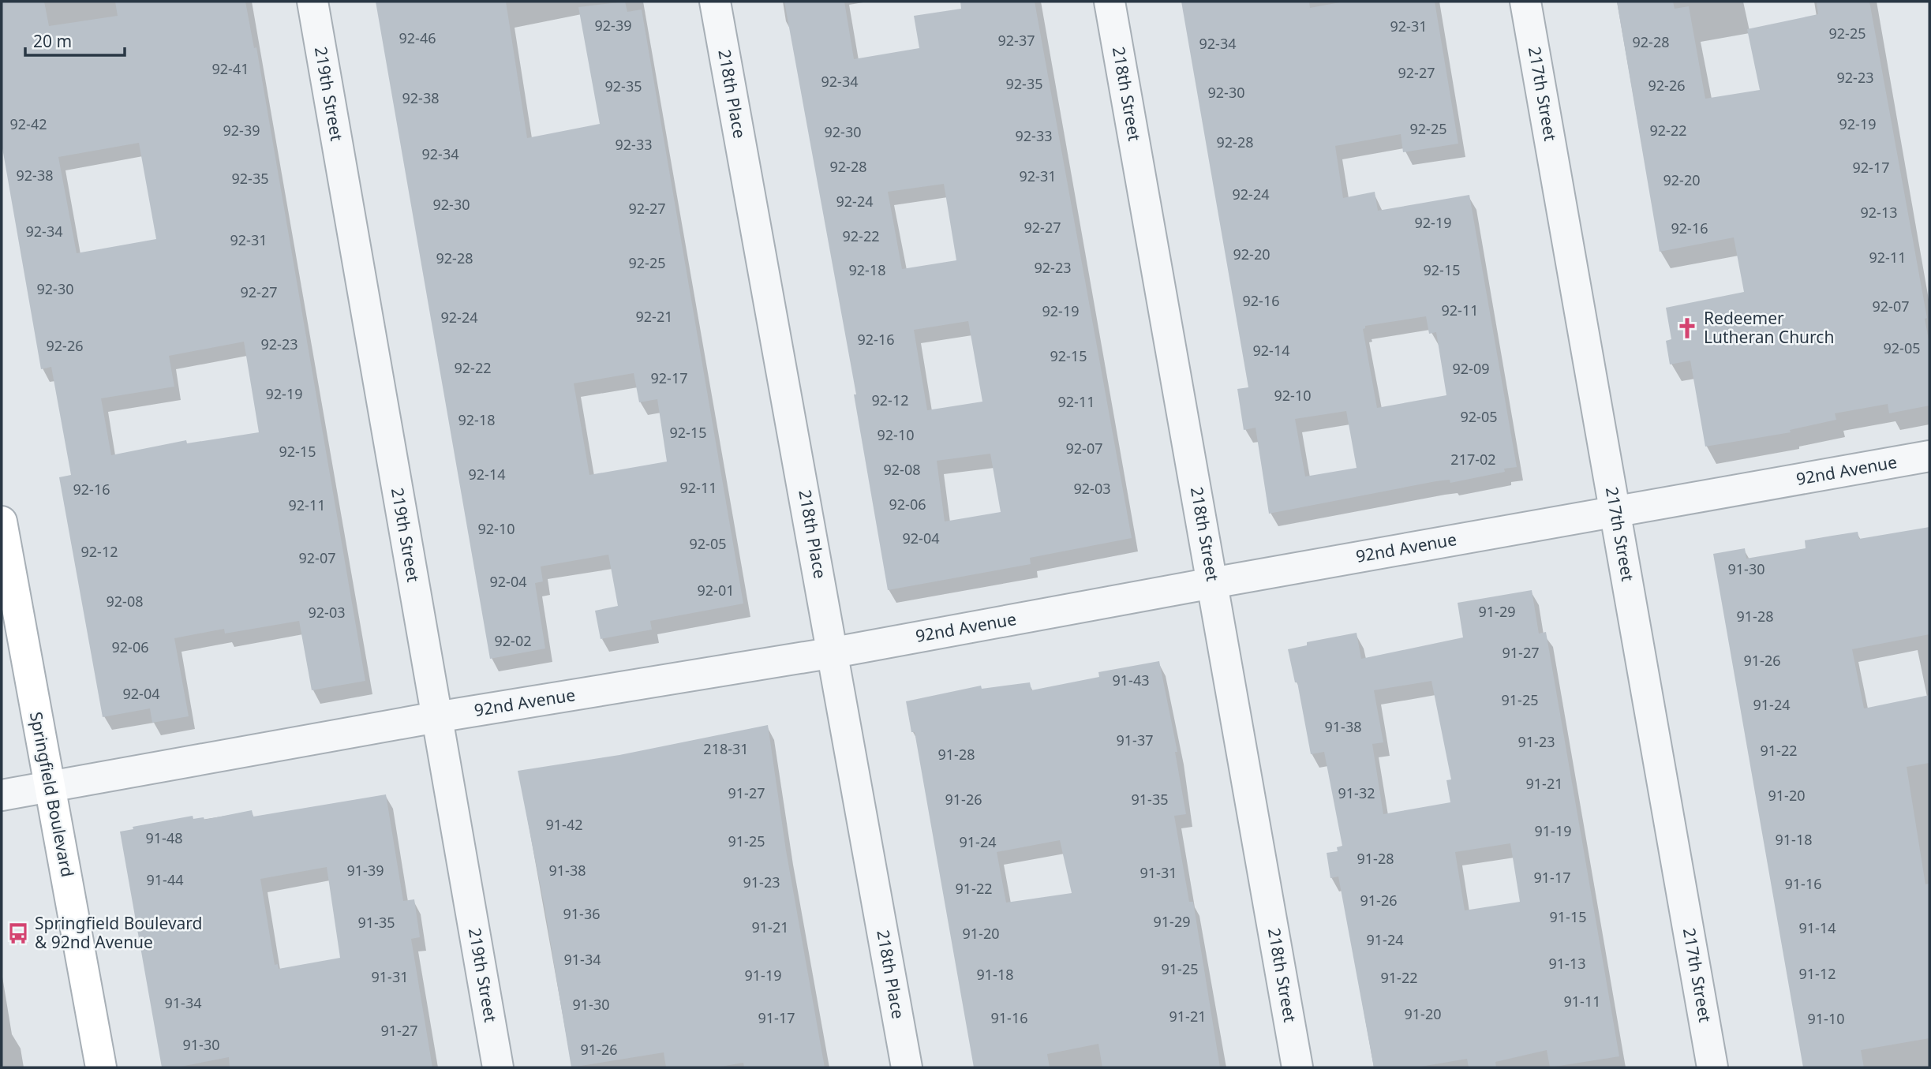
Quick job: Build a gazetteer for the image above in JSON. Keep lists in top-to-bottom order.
{
  "streets": {
    "main road": ["Springfield Boulevard"],
    "street": [
      "219th Street",
      "218th Place",
      "218th Street",
      "217th Street",
      "92nd Avenue"
    ]
  },
  "crossings": [
    ["219th Street", "92nd Avenue"],
    ["218th Place", "92nd Avenue"],
    ["218th Street", "92nd Avenue"],
    ["217th Street", "92nd Avenue"],
    ["92nd Avenue", "Springfield Boulevard"]
  ],
  "places": {
    "church": ["Redeemer Lutheran Church"],
    "bus stop": ["Springfield Boulevard & 92nd Avenue"]
  },
  "house_numbers": [
    "92-39",
    "92-31",
    "92-25",
    "92-46",
    "92-37",
    "92-28",
    "92-34",
    "92-41",
    "92-27",
    "92-23",
    "92-34",
    "92-35",
    "92-26",
    "92-35",
    "92-30",
    "92-38",
    "92-42",
    "92-19",
    "92-25",
    "92-39",
    "92-22",
    "92-30",
    "92-33",
    "92-28",
    "92-33",
    "92-34",
    "92-28",
    "92-17",
    "92-38",
    "92-31",
    "92-35",
    "92-20",
    "92-24",
    "92-24",
    "92-30",
    "92-27",
    "92-13",
    "92-19",
    "92-27",
    "92-16",
    "92-34",
    "92-22",
    "92-31",
    "92-20",
    "92-11",
    "92-28",
    "92-25",
    "92-23",
    "92-18",
    "92-15",
    "92-30",
    "92-27",
    "92-16",
    "92-07",
    "92-11",
    "92-19",
    "92-21",
    "92-24",
    "92-16",
    "92-23",
    "92-26",
    "92-05",
    "92-14",
    "92-15",
    "92-22",
    "92-09",
    "92-17",
    "92-19",
    "92-10",
    "92-12",
    "92-11",
    "92-05",
    "92-18",
    "92-15",
    "92-10",
    "92-07",
    "92-15",
    "217-02",
    "92-08",
    "92-14",
    "92-11",
    "92-03",
    "92-16",
    "92-06",
    "92-11",
    "92-10",
    "92-04",
    "92-05",
    "92-12",
    "92-07",
    "91-30",
    "92-04",
    "92-01",
    "92-08",
    "91-29",
    "92-03",
    "91-28",
    "92-02",
    "92-06",
    "91-27",
    "91-26",
    "91-43",
    "92-04",
    "91-25",
    "91-24",
    "91-38",
    "91-37",
    "91-23",
    "218-31",
    "91-22",
    "91-28",
    "91-21",
    "91-27",
    "91-32",
    "91-20",
    "91-26",
    "91-35",
    "91-42",
    "91-19",
    "91-48",
    "91-18",
    "91-25",
    "91-24",
    "91-28",
    "91-39",
    "91-38",
    "91-31",
    "91-17",
    "91-44",
    "91-23",
    "91-16",
    "91-22",
    "91-26",
    "91-36",
    "91-15",
    "91-29",
    "91-35",
    "91-21",
    "91-14",
    "91-20",
    "91-24",
    "91-34",
    "91-13",
    "91-25",
    "91-12",
    "91-18",
    "91-19",
    "91-31",
    "91-22",
    "91-11",
    "91-34",
    "91-30",
    "91-20",
    "91-21",
    "91-17",
    "91-16",
    "91-10",
    "91-27",
    "91-30",
    "91-26"
  ],
  "scale_bar": "20 m"
}
